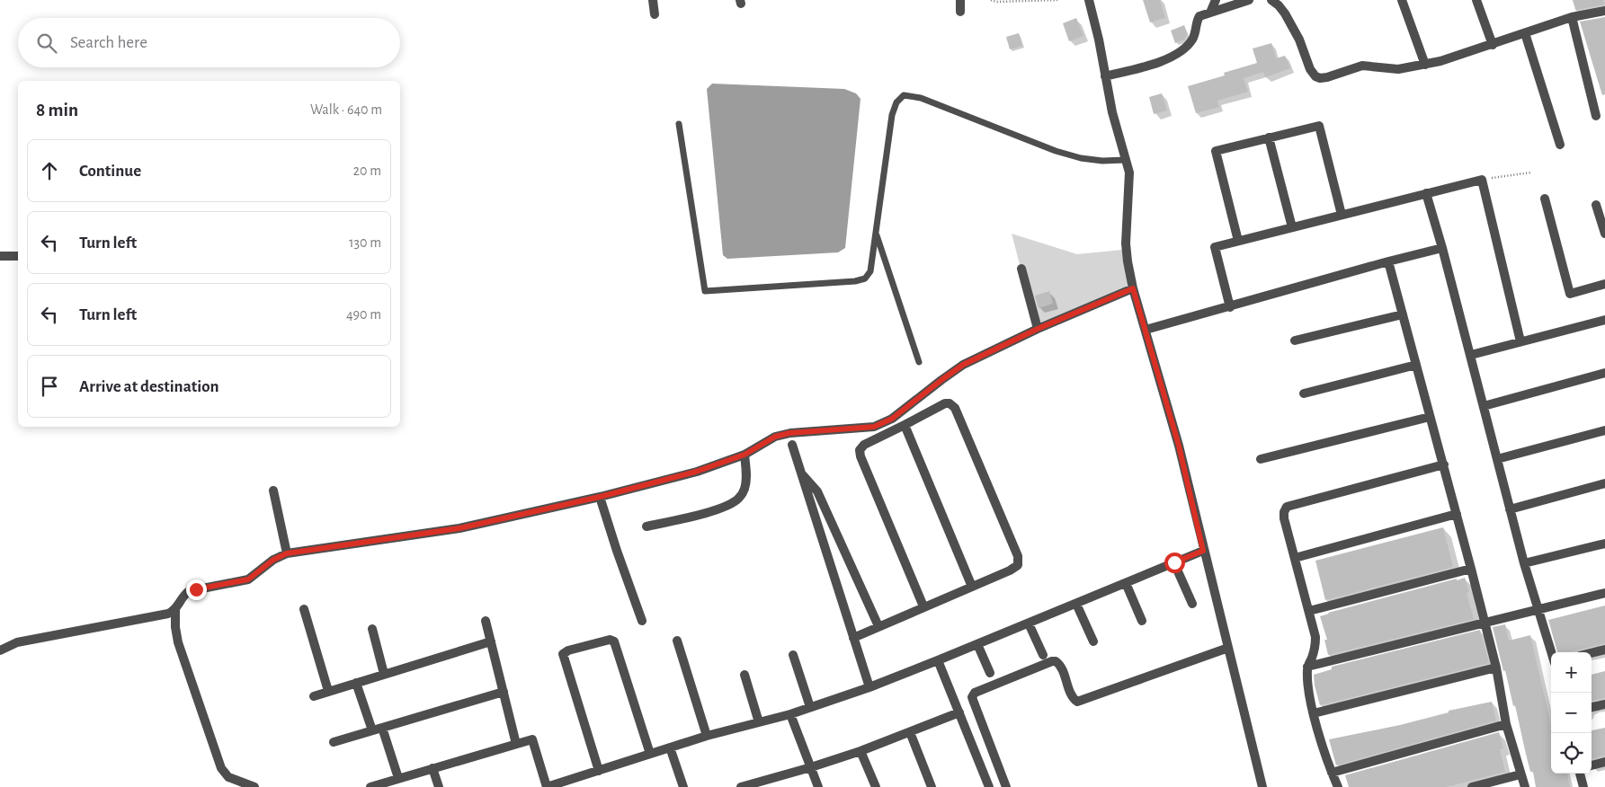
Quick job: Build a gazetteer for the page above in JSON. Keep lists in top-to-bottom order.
{
  "page": {
    "search": "Search here",
    "heading": ["8 min", "Walk · 640 m"],
    "list": [
      ["Continue", "20 m"],
      ["Turn left", "130 m"],
      ["Turn left", "490 m"],
      "Arrive at destination"
    ],
    "map_buttons": ["+", "−"]
  }
}
